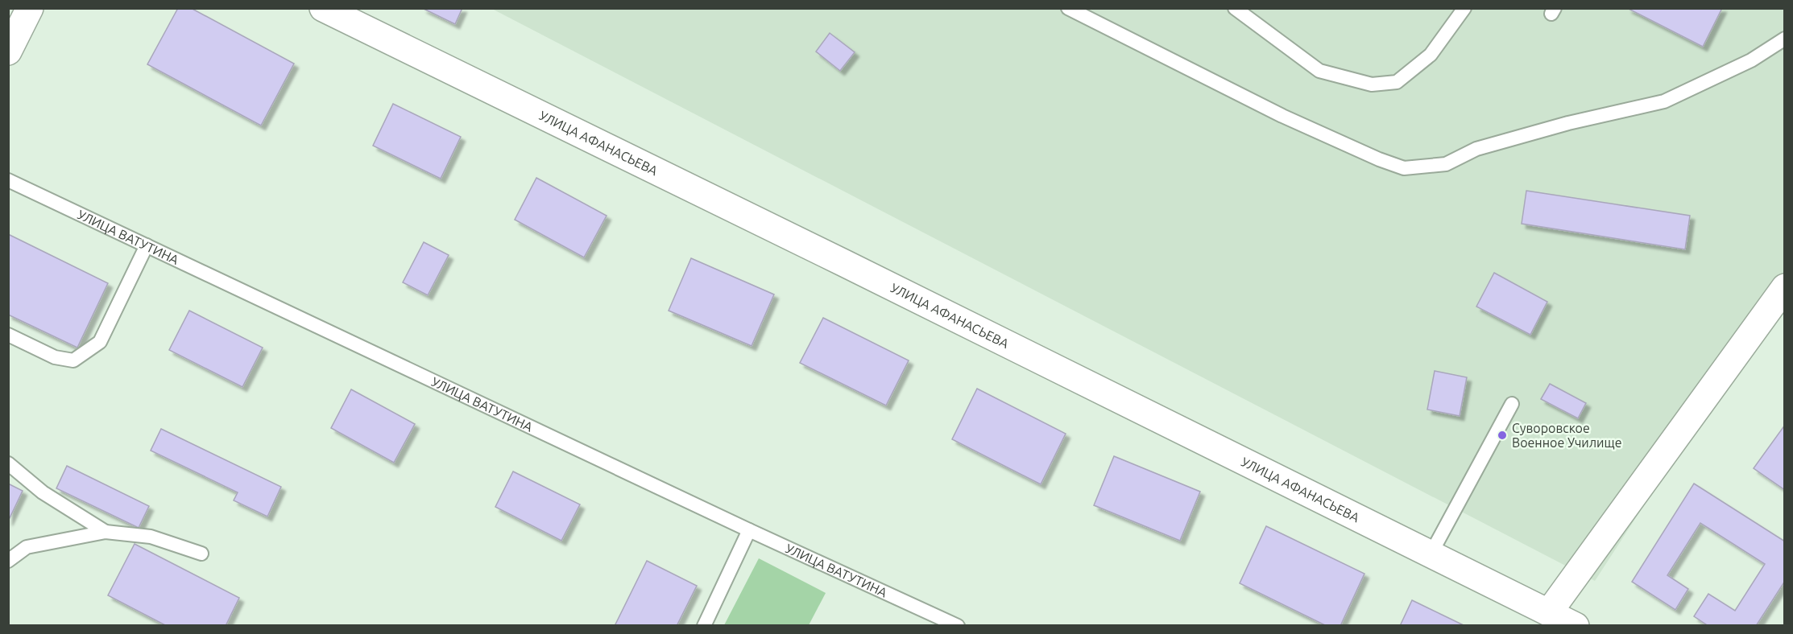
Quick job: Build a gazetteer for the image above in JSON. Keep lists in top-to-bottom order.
{
  "streets": {
    "street": ["УЛИЦА АФАНАСЬЕВА"],
    "lane": ["УЛИЦА ВАТУТИНА"]
  },
  "places": ["Суворовское Военное Училище"]
}
